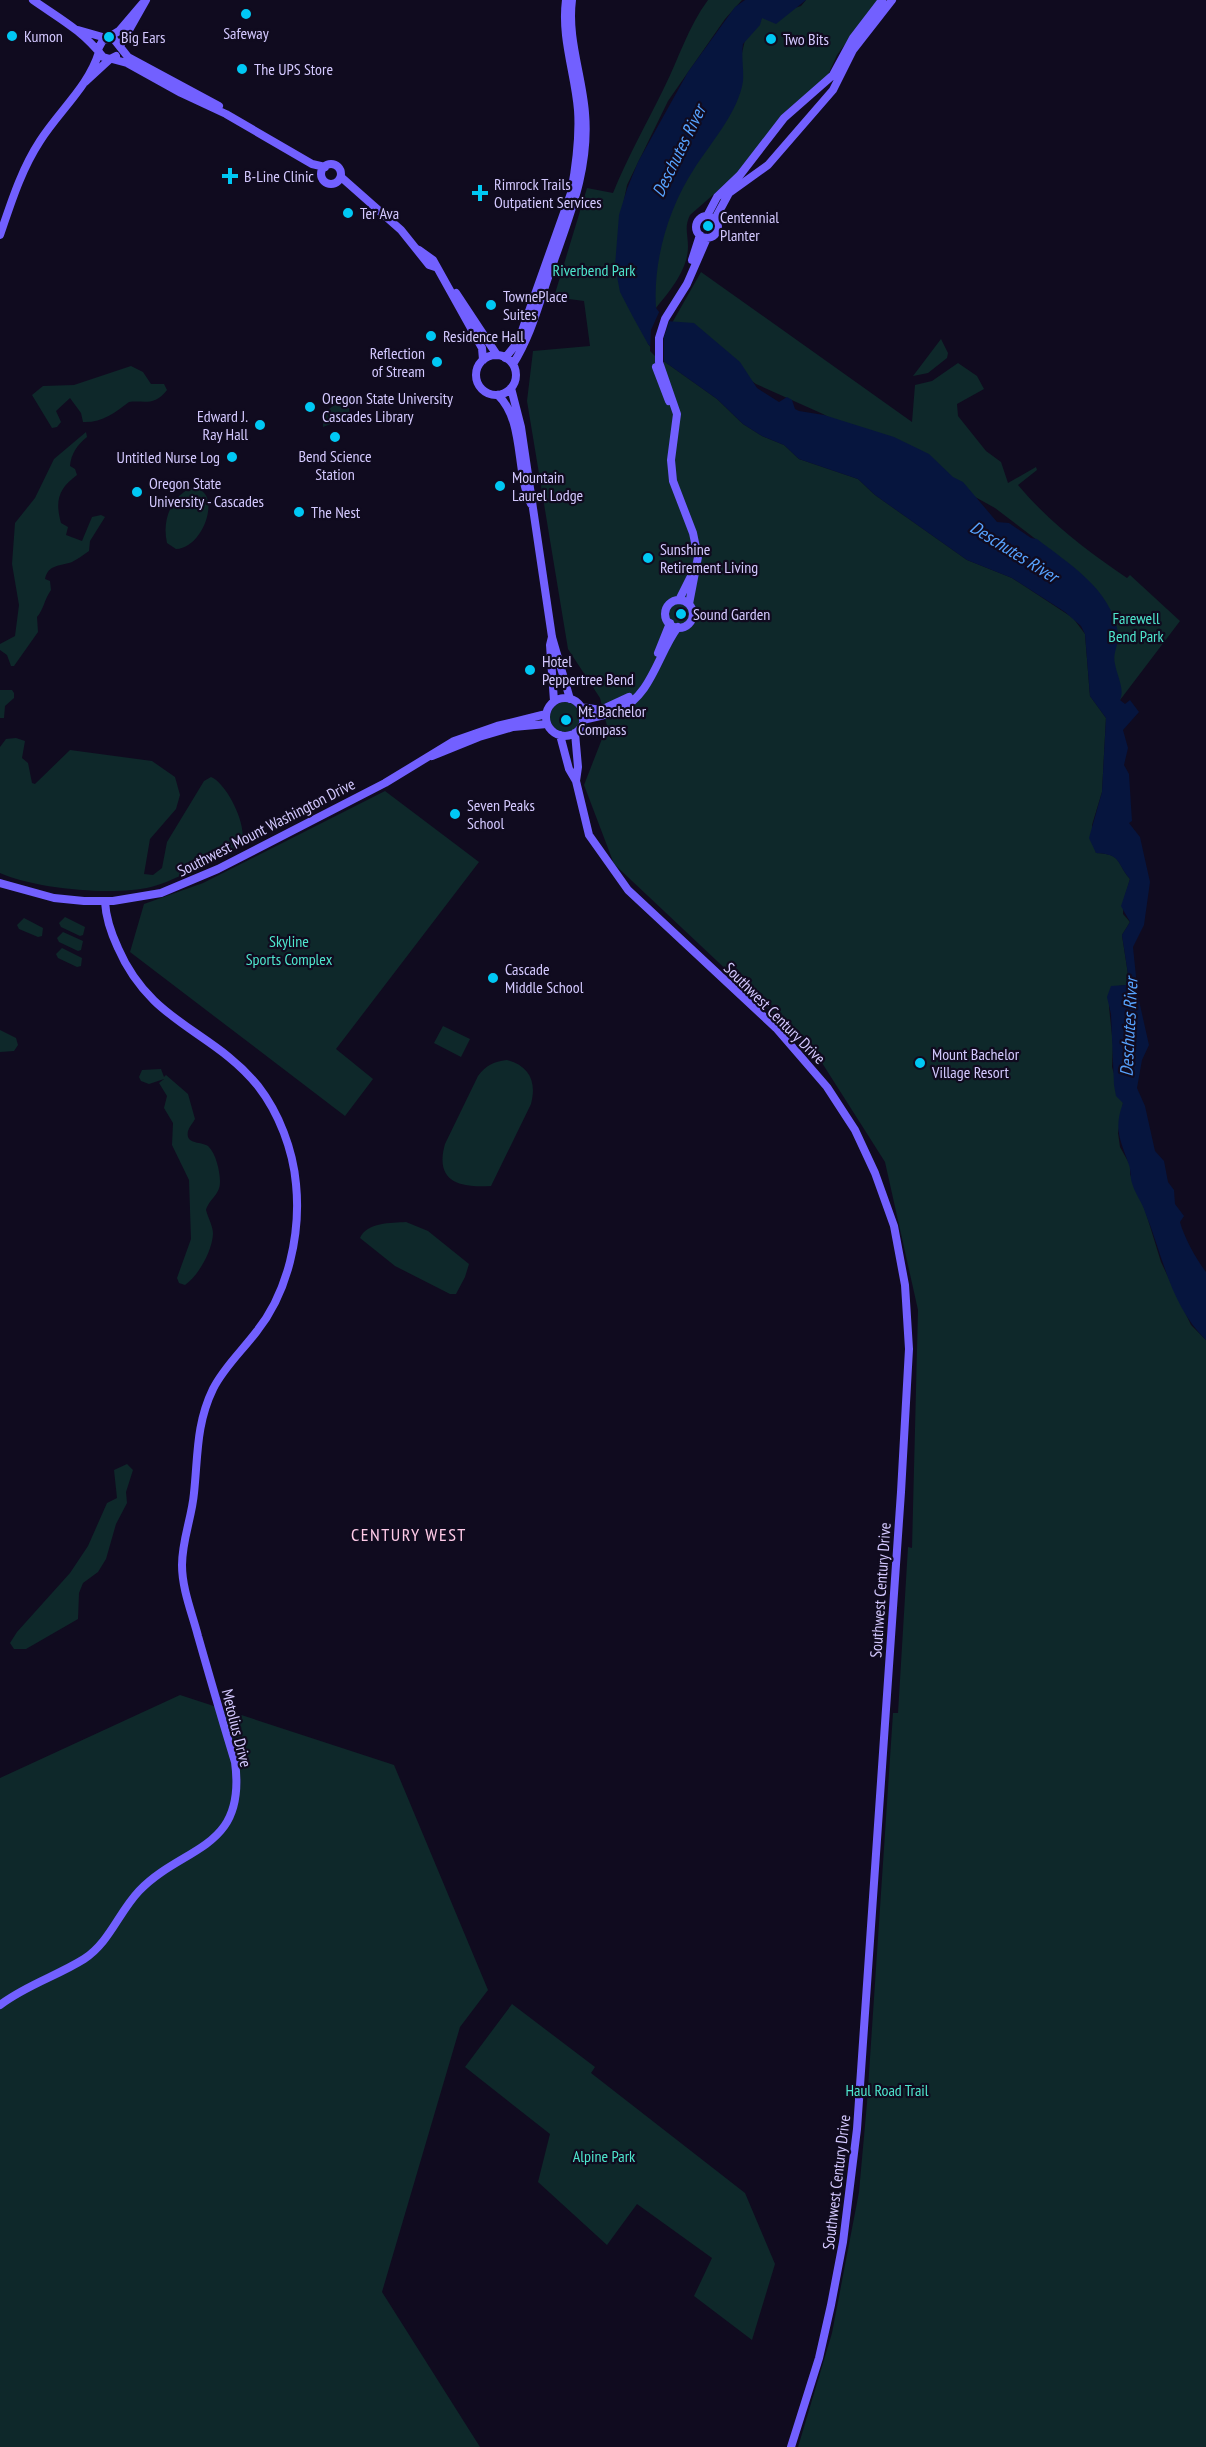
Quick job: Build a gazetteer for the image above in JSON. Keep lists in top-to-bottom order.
{
  "streets": {
    "main road": ["Southwest Mount Washington Drive", "Southwest Century Drive", "Metolius Drive"]
  },
  "crossings": [
    ["Southwest Mount Washington Drive", "Southwest Century Drive"],
    ["Southwest Mount Washington Drive", "Metolius Drive"]
  ],
  "districts": ["CENTURY WEST"],
  "water": ["Deschutes River"],
  "parks": [
    "Riverbend Park",
    "Farewell Bend Park",
    "Skyline Sports Complex",
    "Haul Road Trail",
    "Alpine Park"
  ],
  "places": {
    "other": [
      "Safeway",
      "Kumon",
      "Big Ears",
      "Two Bits",
      "The UPS Store",
      "Ter Ava",
      "Centennial Planter",
      "TownePlace Suites",
      "Residence Hall",
      "Reflection of Stream",
      "Oregon State University Cascades Library",
      "Edward J. Ray Hall",
      "Bend Science Station",
      "Untitled Nurse Log",
      "Mountain Laurel Lodge",
      "Oregon State University - Cascades",
      "The Nest",
      "Sunshine Retirement Living",
      "Sound Garden",
      "Hotel Peppertree Bend",
      "Mt. Bachelor Compass",
      "Seven Peaks School",
      "Cascade Middle School",
      "Mount Bachelor Village Resort"
    ],
    "health": ["B-Line Clinic", "Rimrock Trails Outpatient Services"]
  }
}
